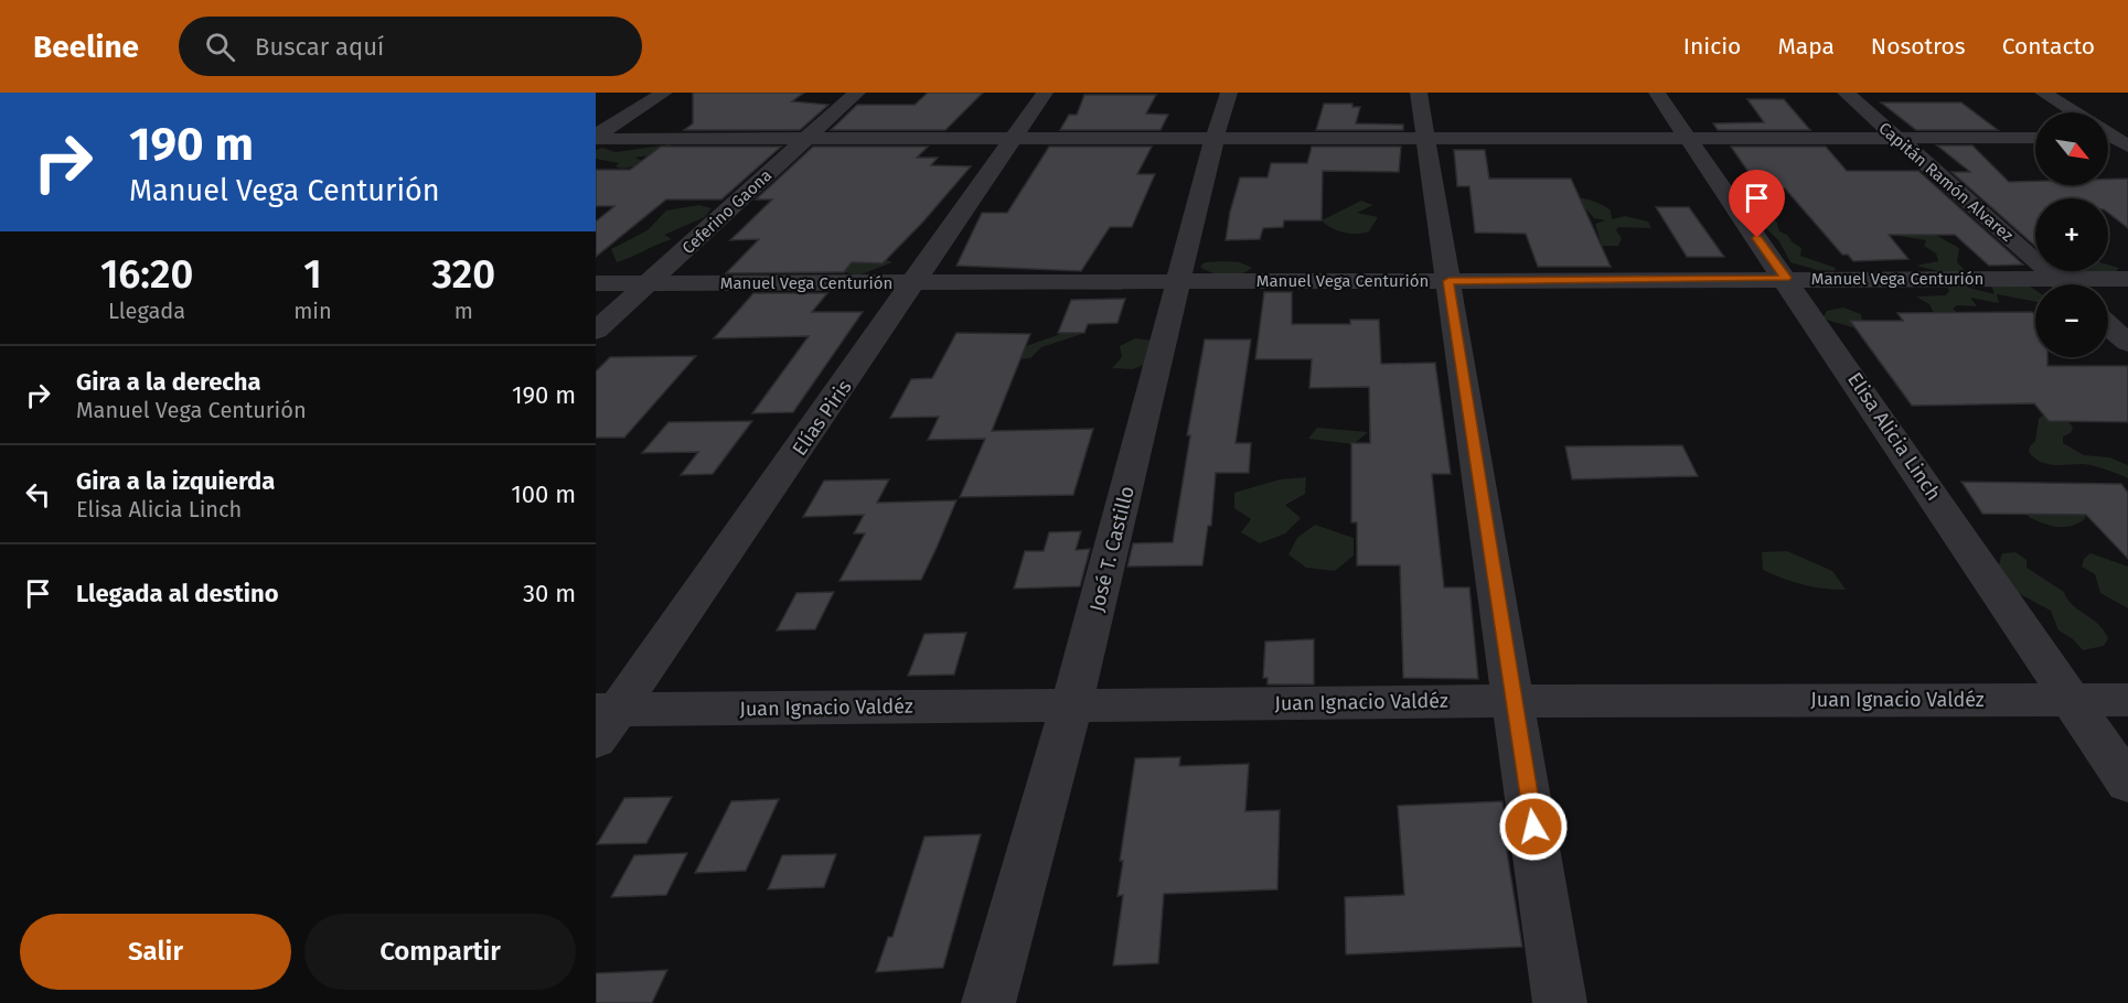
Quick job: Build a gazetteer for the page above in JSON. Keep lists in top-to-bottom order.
{
  "streets": {
    "street": [
      "Capitán Ramón Alvarez",
      "Ceferino Gaona",
      "Manuel Vega Centurión",
      "Elías Piris",
      "Elisa Alicia Linch",
      "José T. Castillo",
      "Juan Ignacio Valdéz"
    ]
  },
  "crossings": [
    ["Capitán Ramón Alvarez", "Manuel Vega Centurión"],
    ["Ceferino Gaona", "Manuel Vega Centurión"],
    ["Manuel Vega Centurión", "Elías Piris"],
    ["Manuel Vega Centurión", "Elisa Alicia Linch"],
    ["Manuel Vega Centurión", "José T. Castillo"],
    ["Elías Piris", "Juan Ignacio Valdéz"],
    ["Elisa Alicia Linch", "Juan Ignacio Valdéz"],
    ["José T. Castillo", "Juan Ignacio Valdéz"]
  ],
  "north": "bottom right",
  "page": {
    "header": "Beeline",
    "search": "Buscar aquí",
    "nav": [
      "Inicio",
      "Mapa",
      "Nosotros",
      "Contacto"
    ],
    "turn": ["190 m", "Manuel Vega Centurión"],
    "map_buttons": ["+", "−"],
    "eta": [
      "16:20",
      "Llegada",
      "1",
      "min",
      "320",
      "m"
    ],
    "list": [
      {
        "name": "Gira a la derecha",
        "note": "Manuel Vega Centurión",
        "value": "190 m"
      },
      {
        "name": "Gira a la izquierda",
        "note": "Elisa Alicia Linch",
        "value": "100 m"
      },
      {
        "name": "Llegada al destino",
        "value": "30 m"
      }
    ],
    "buttons": ["Salir", "Compartir"]
  }
}
